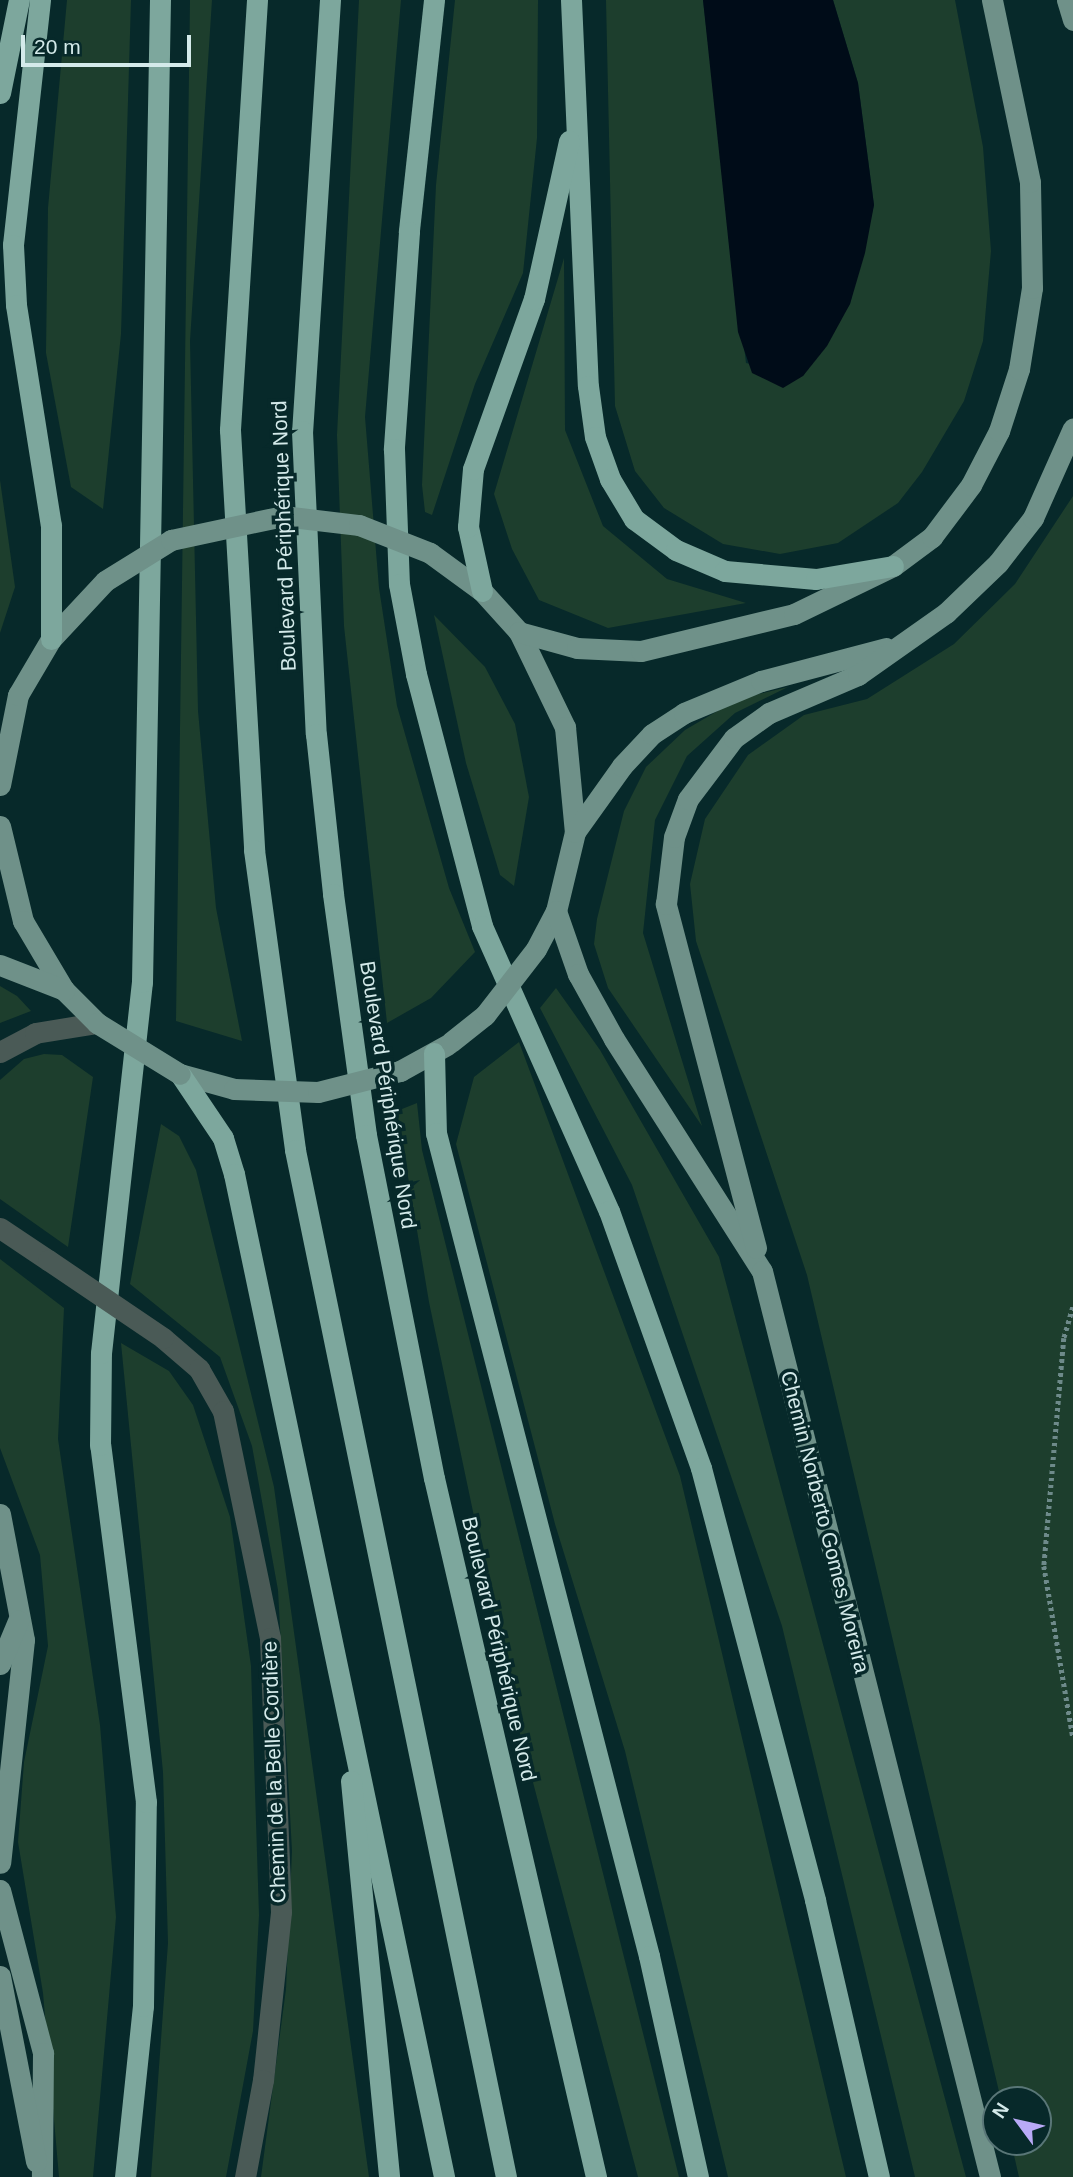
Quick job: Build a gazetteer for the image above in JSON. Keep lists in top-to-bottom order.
{
  "streets": {
    "highway": ["Boulevard Périphérique Nord"],
    "main road": ["Chemin Norberto Gomes Moreira"],
    "street": ["Chemin de la Belle Cordière"]
  },
  "scale_bar": "20 m",
  "north": "top left"
}
